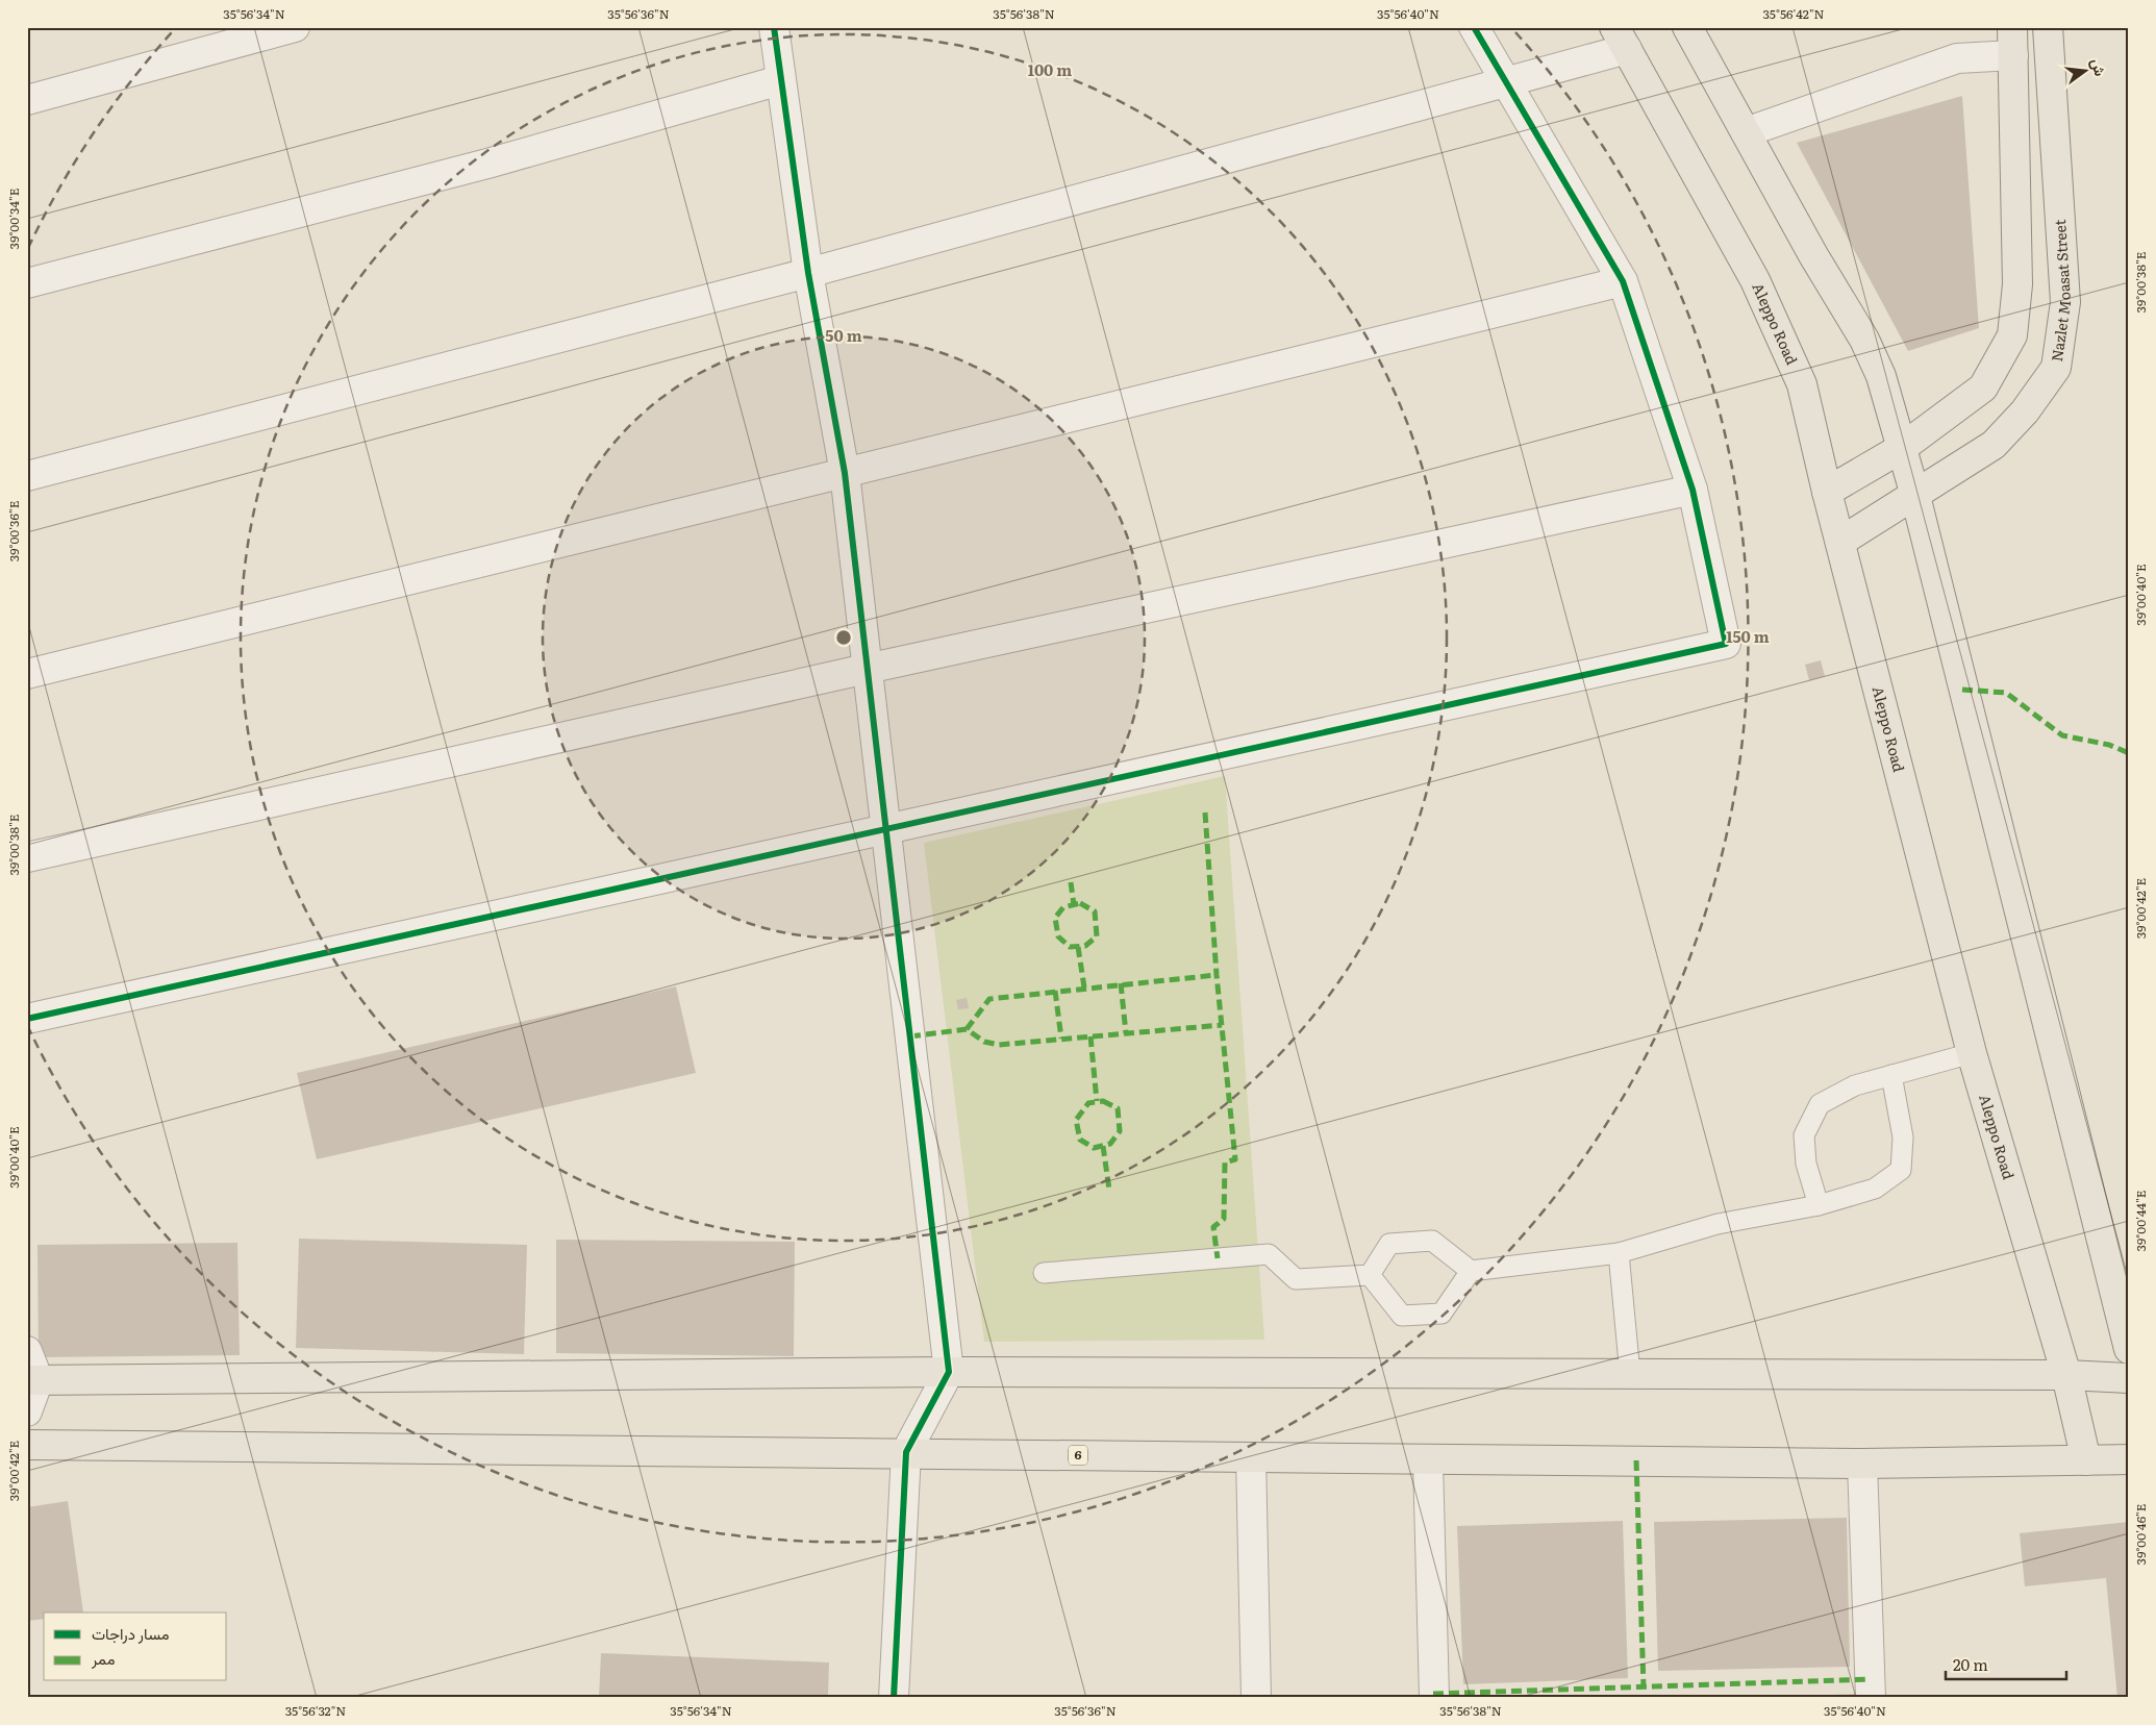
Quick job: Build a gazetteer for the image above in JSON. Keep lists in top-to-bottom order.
{
  "streets": {
    "main road": ["Nazlet Moasat Street", "Aleppo Road", "6"]
  },
  "crossings": [
    ["Nazlet Moasat Street", "Aleppo Road"],
    ["Aleppo Road", "6"]
  ],
  "legend": ["مسار دراجات", "ممر"],
  "scale_bar": "20 m",
  "north": "right",
  "coordinates": [
    "35°56'34\"N",
    "35°56'36\"N",
    "35°56'38\"N",
    "35°56'40\"N",
    "35°56'42\"N",
    "39°00'34\"E",
    "39°00'38\"E",
    "39°00'36\"E",
    "39°00'40\"E",
    "39°00'42\"E",
    "39°00'44\"E",
    "39°00'46\"E",
    "35°56'32\"N"
  ],
  "rings": ["100 m", "50 m", "150 m"]
}
